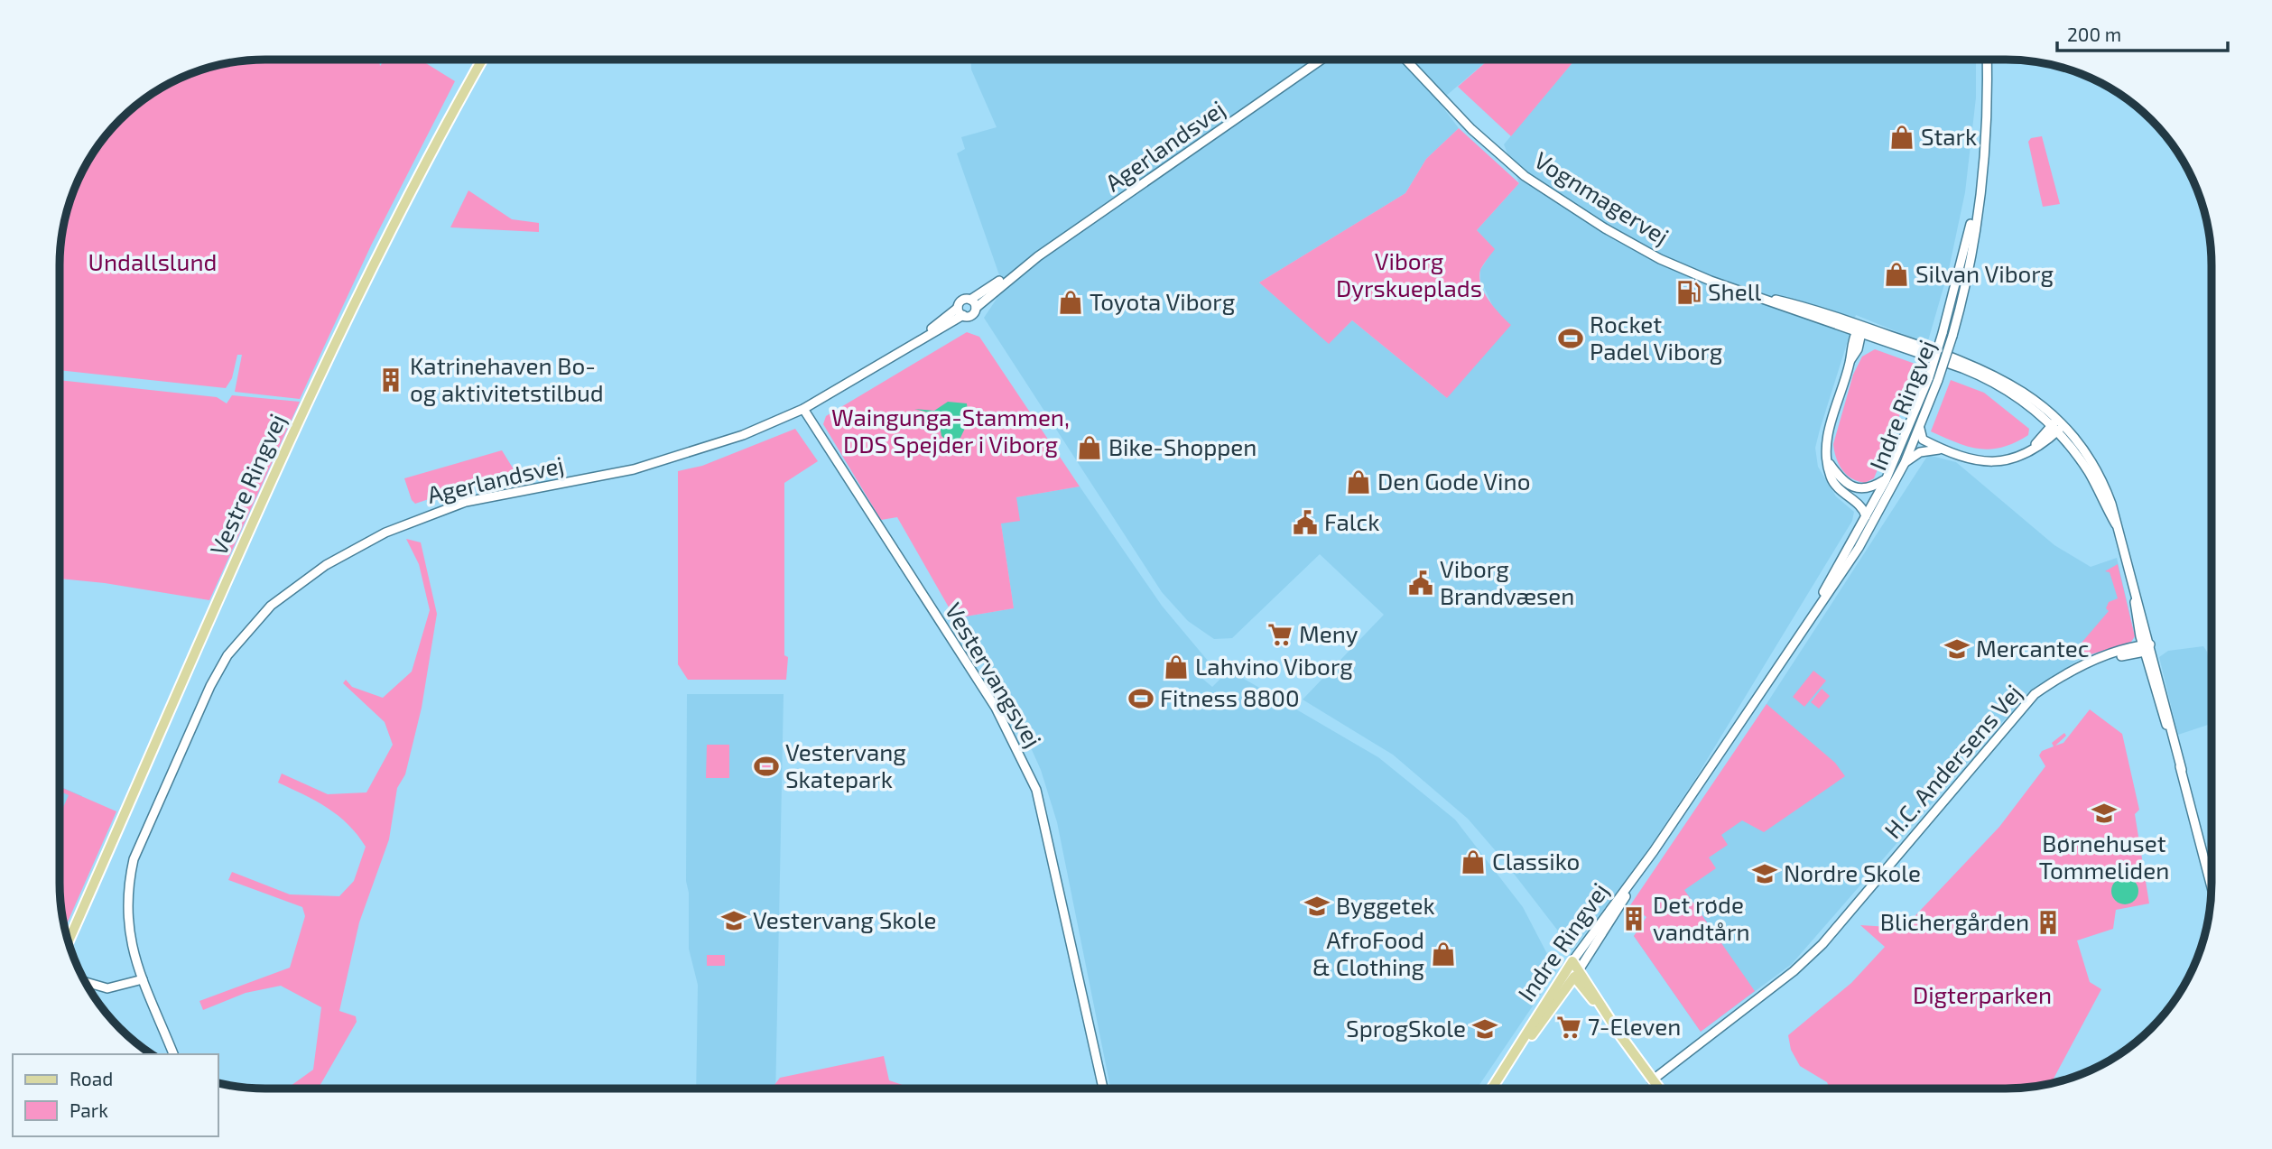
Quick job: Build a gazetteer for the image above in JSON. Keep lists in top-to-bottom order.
{
  "streets": {
    "main road": ["Indre Ringvej", "Vestre Ringvej"],
    "street": [
      "Agerlandsvej",
      "Vognmagervej",
      "Vestervangsvej",
      "H.C. Andersens Vej"
    ]
  },
  "crossings": [
    ["Agerlandsvej", "Vestervangsvej"],
    ["Vognmagervej", "H.C. Andersens Vej"]
  ],
  "parks": [
    "Viborg Dyrskueplads",
    "Undallslund",
    "Waingunga-Stammen, DDS Spejder i Viborg",
    "Digterparken"
  ],
  "places": {
    "shop": [
      "Stark",
      "Silvan Viborg",
      "Toyota Viborg",
      "Bike-Shoppen",
      "Den Gode Vino",
      "Lahvino Viborg",
      "Classiko",
      "AfroFood & Clothing"
    ],
    "fuel station": ["Shell"],
    "sports": ["Rocket Padel Viborg", "Fitness 8800", "Vestervang Skatepark"],
    "building": ["Katrinehaven Bo- og aktivitetstilbud", "Det røde vandtårn", "Blichergården"],
    "public building": ["Falck", "Viborg Brandvæsen"],
    "supermarket": ["Meny", "7-Eleven"],
    "school or university": [
      "Mercantec",
      "Børnehuset Tommeliden",
      "Nordre Skole",
      "Byggetek",
      "Vestervang Skole",
      "SprogSkole"
    ]
  },
  "legend": ["Road", "Park"],
  "scale_bar": "200 m"
}
